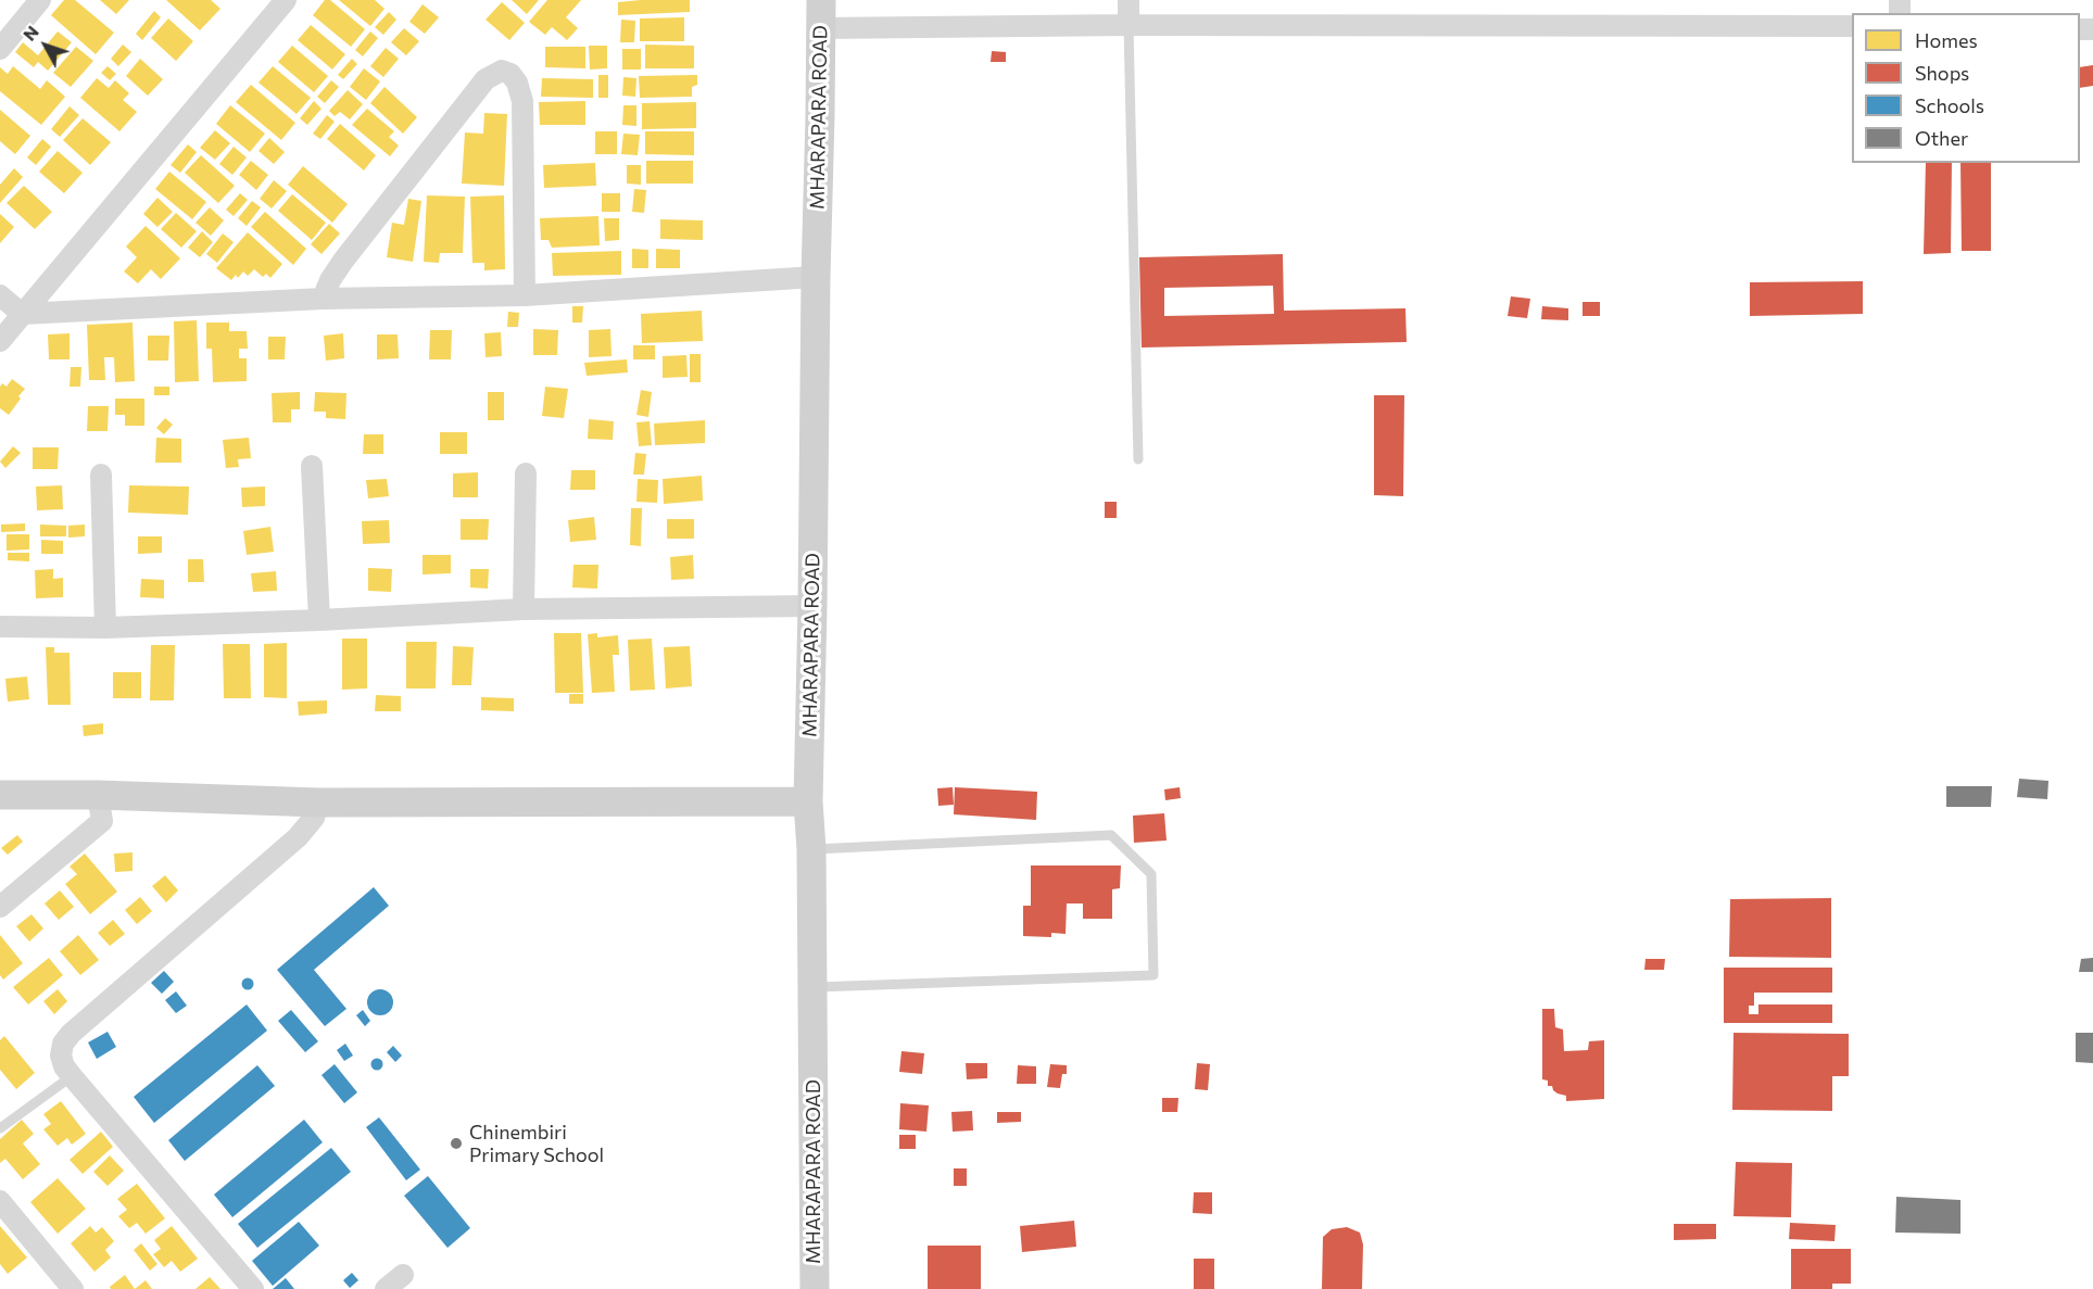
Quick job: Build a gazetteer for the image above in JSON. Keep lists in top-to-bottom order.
{
  "streets": {
    "main road": ["MHARAPARA ROAD"]
  },
  "places": ["Chinembiri Primary School"],
  "legend": [
    "Homes",
    "Shops",
    "Schools",
    "Other"
  ],
  "north": "top left"
}
